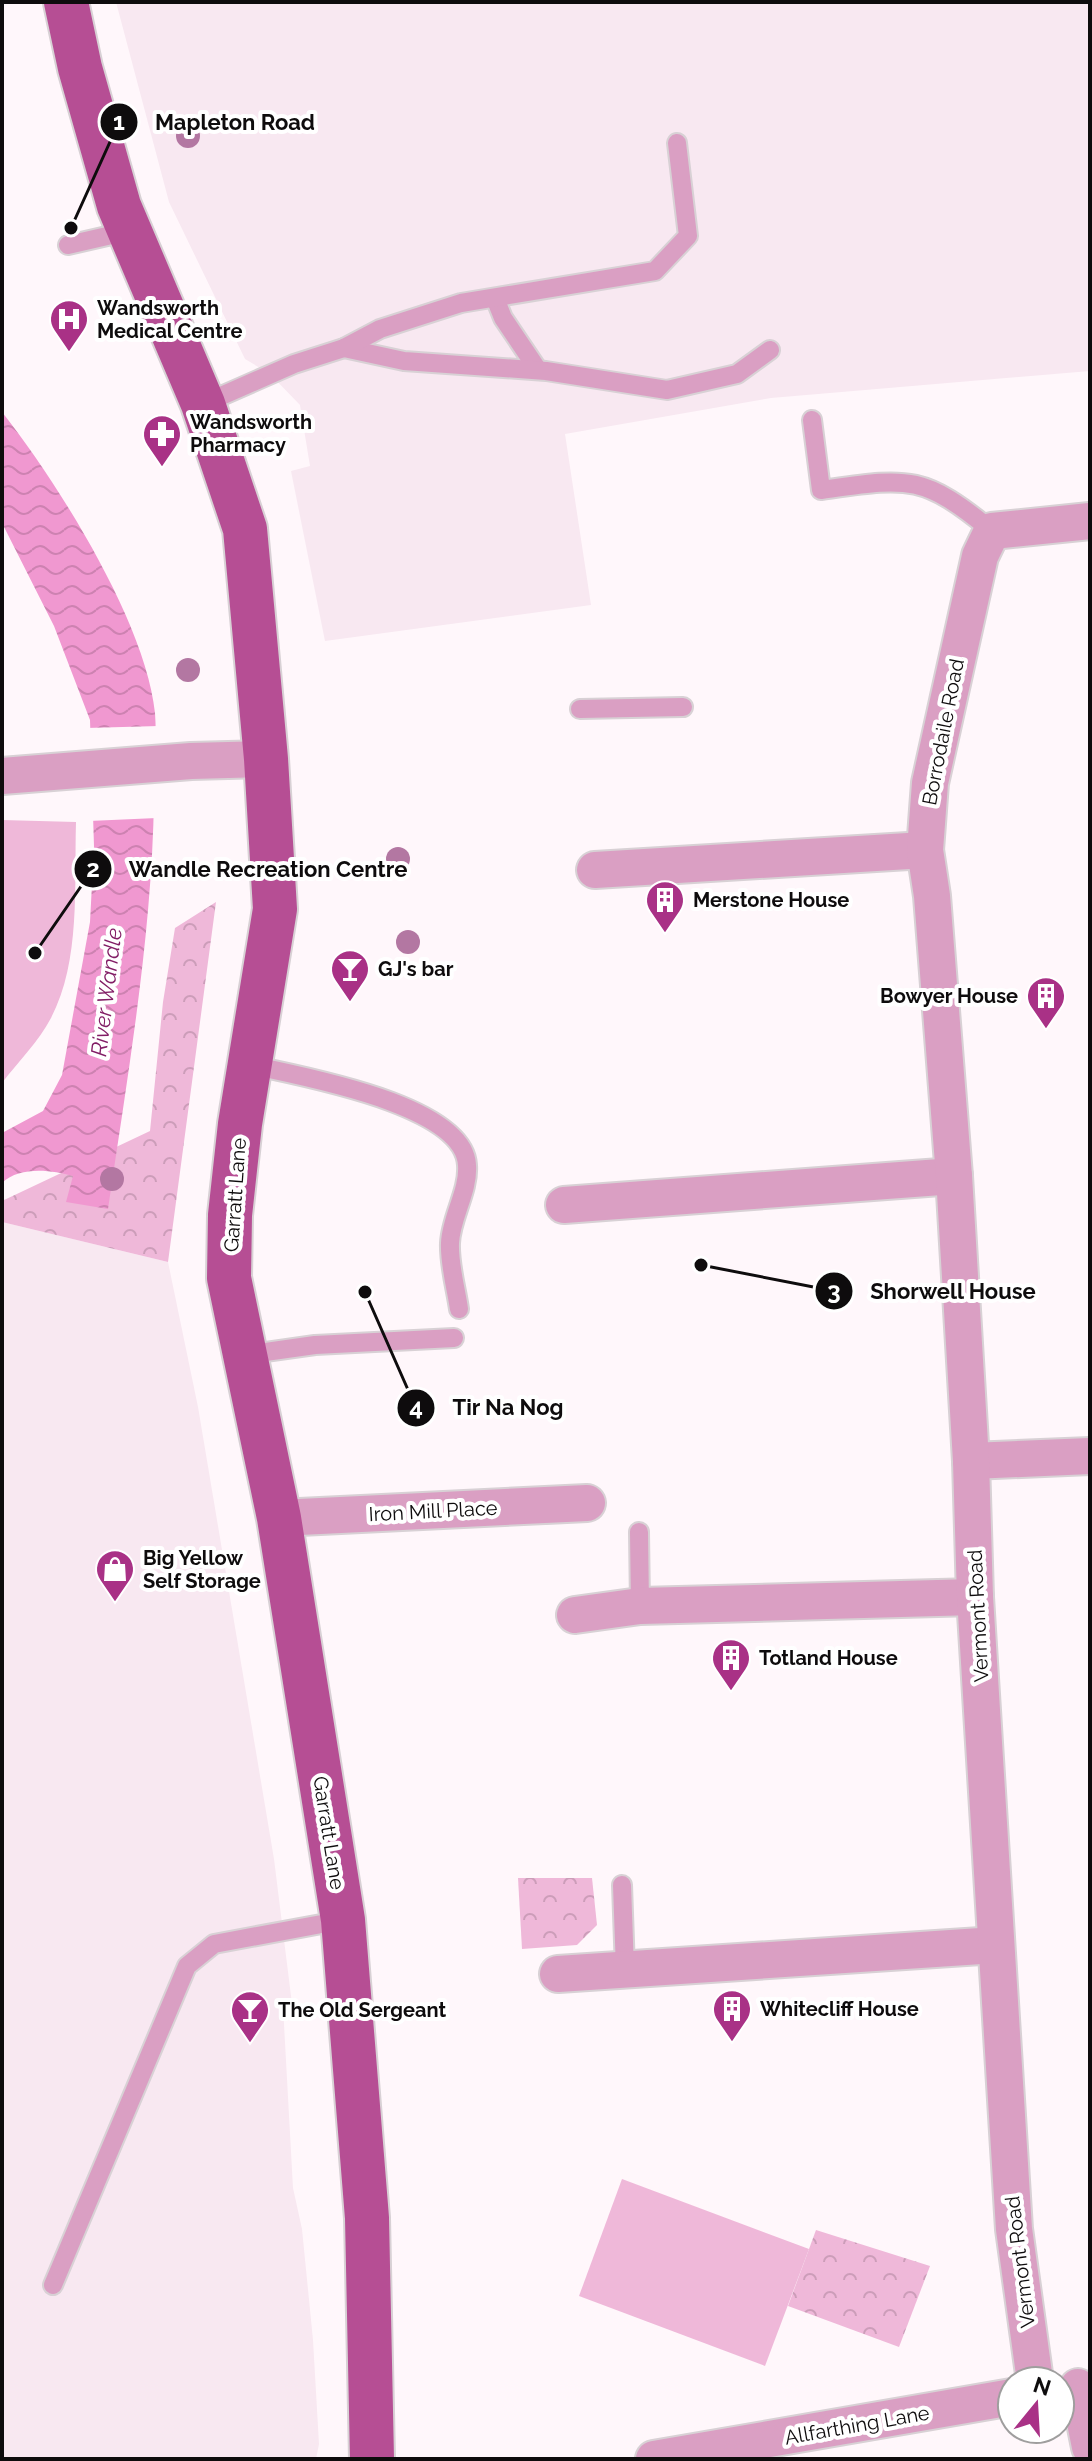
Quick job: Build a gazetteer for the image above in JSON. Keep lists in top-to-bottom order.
{
  "streets": {
    "main road": ["Garratt Lane"],
    "street": [
      "Borrodaile Road",
      "Iron Mill Place",
      "Vermont Road",
      "Allfarthing Lane"
    ]
  },
  "crossings": [
    ["Borrodaile Road", "Vermont Road"],
    ["Garratt Lane", "Iron Mill Place"]
  ],
  "water": ["River Wandle"],
  "places": {
    "other": [
      "Mapleton Road",
      "Wandle Recreation Centre",
      "Shorwell House",
      "Tir Na Nog"
    ],
    "hospital": ["Wandsworth Medical Centre"],
    "pharmacy": ["Wandsworth Pharmacy"],
    "building": [
      "Merstone House",
      "Bowyer House",
      "Totland House",
      "Whitecliff House"
    ],
    "bar": ["GJ's bar", "The Old Sergeant"],
    "shop": ["Big Yellow Self Storage"]
  },
  "north": "top"
}
